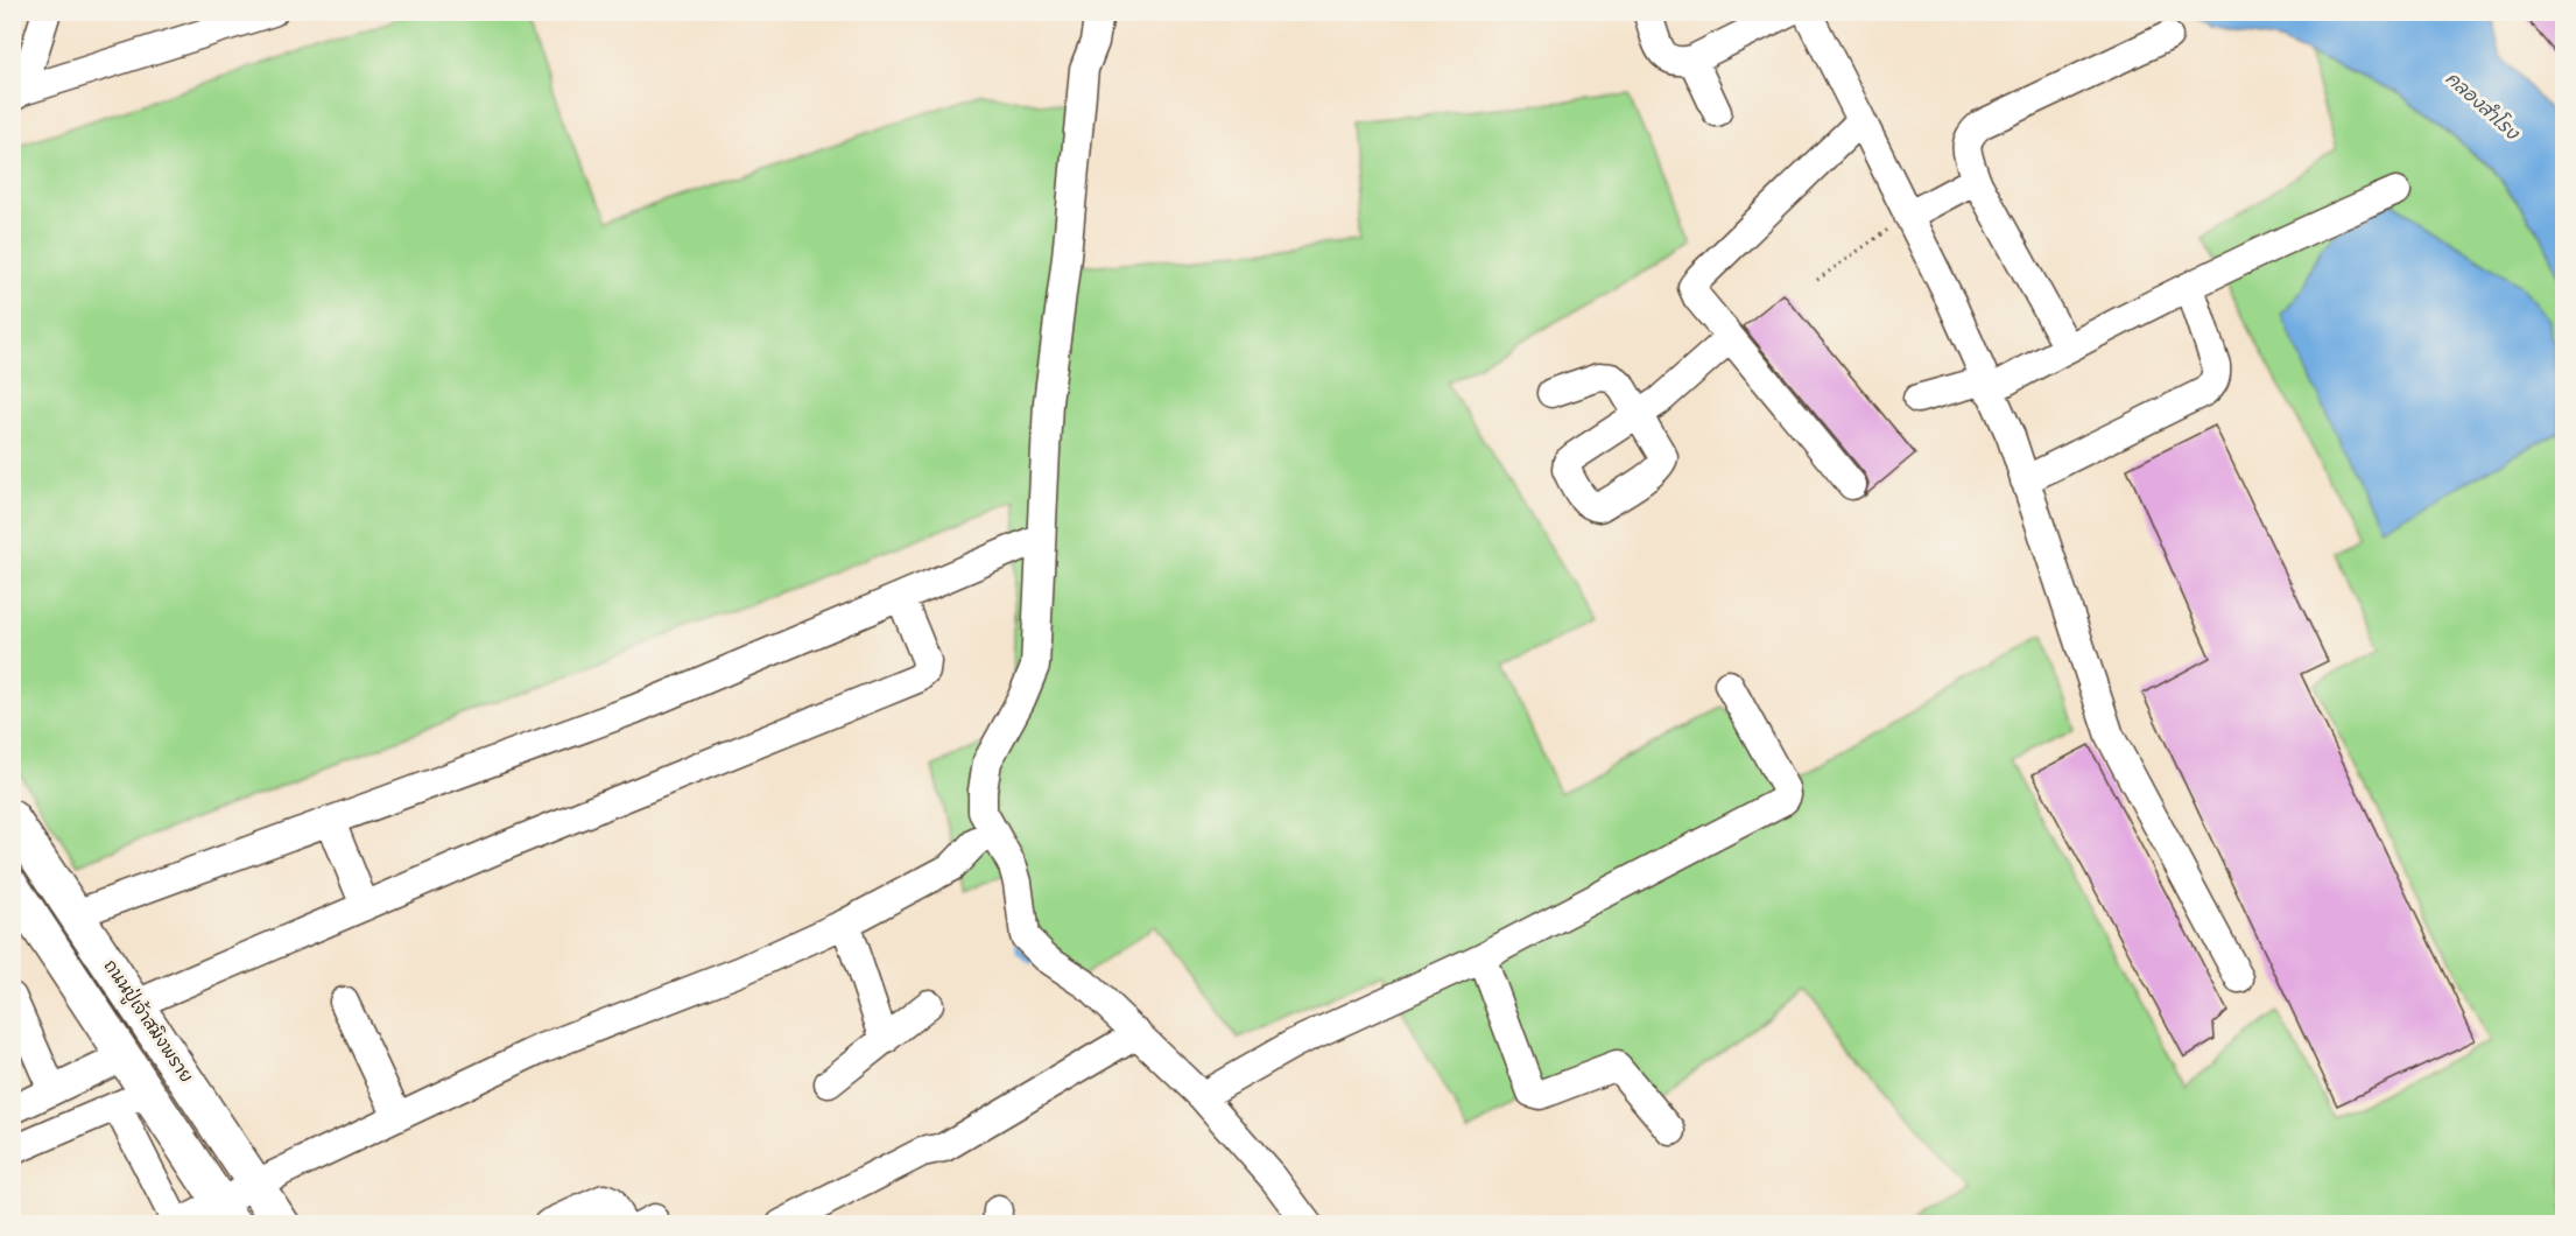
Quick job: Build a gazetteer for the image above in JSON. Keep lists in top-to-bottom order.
{
  "streets": {
    "main road": ["ถนนปู่เจ้าสมิงพราย"]
  },
  "water": ["คลองสำโรง"]
}
